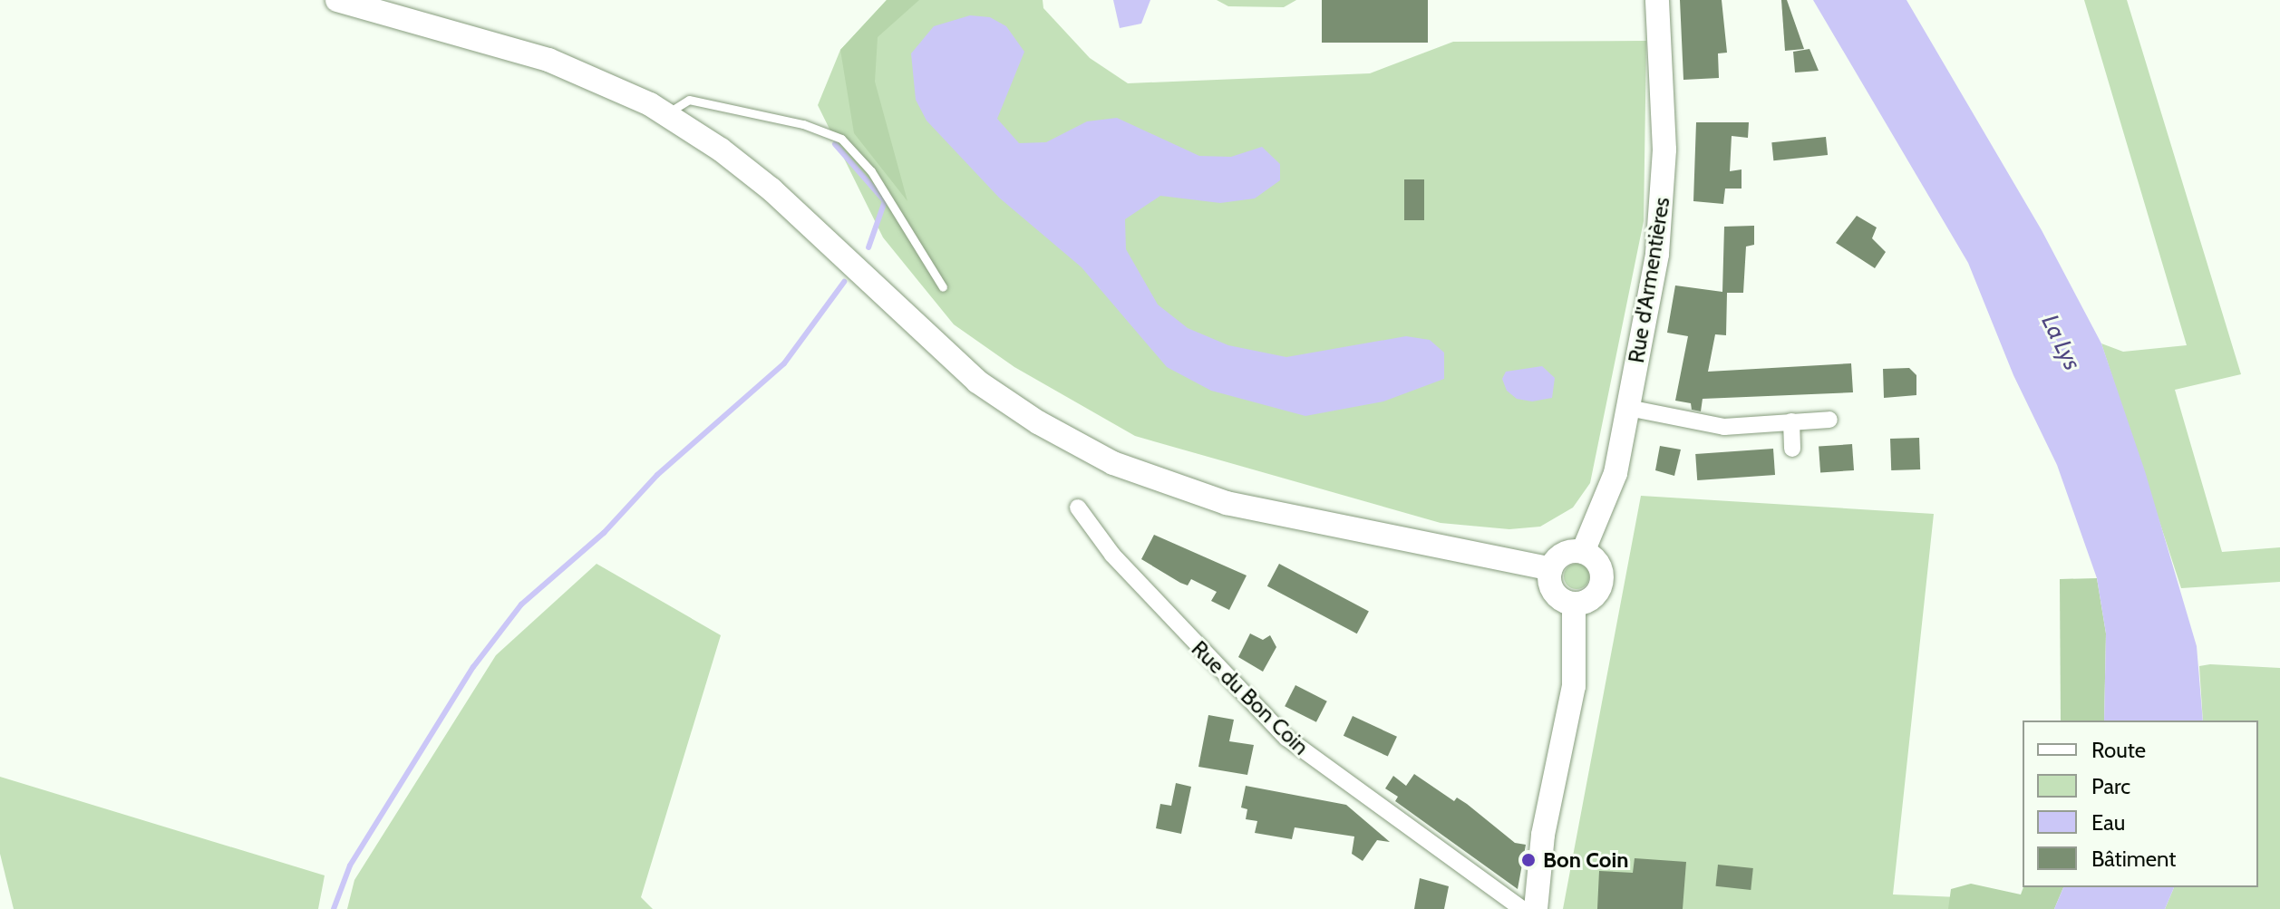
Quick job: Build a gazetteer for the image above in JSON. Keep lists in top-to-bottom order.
{
  "streets": {
    "main road": ["Rue d'Armentières"],
    "street": ["Rue du Bon Coin"]
  },
  "water": ["La Lys"],
  "places": ["Bon Coin"],
  "legend": [
    "Route",
    "Parc",
    "Eau",
    "Bâtiment"
  ]
}
